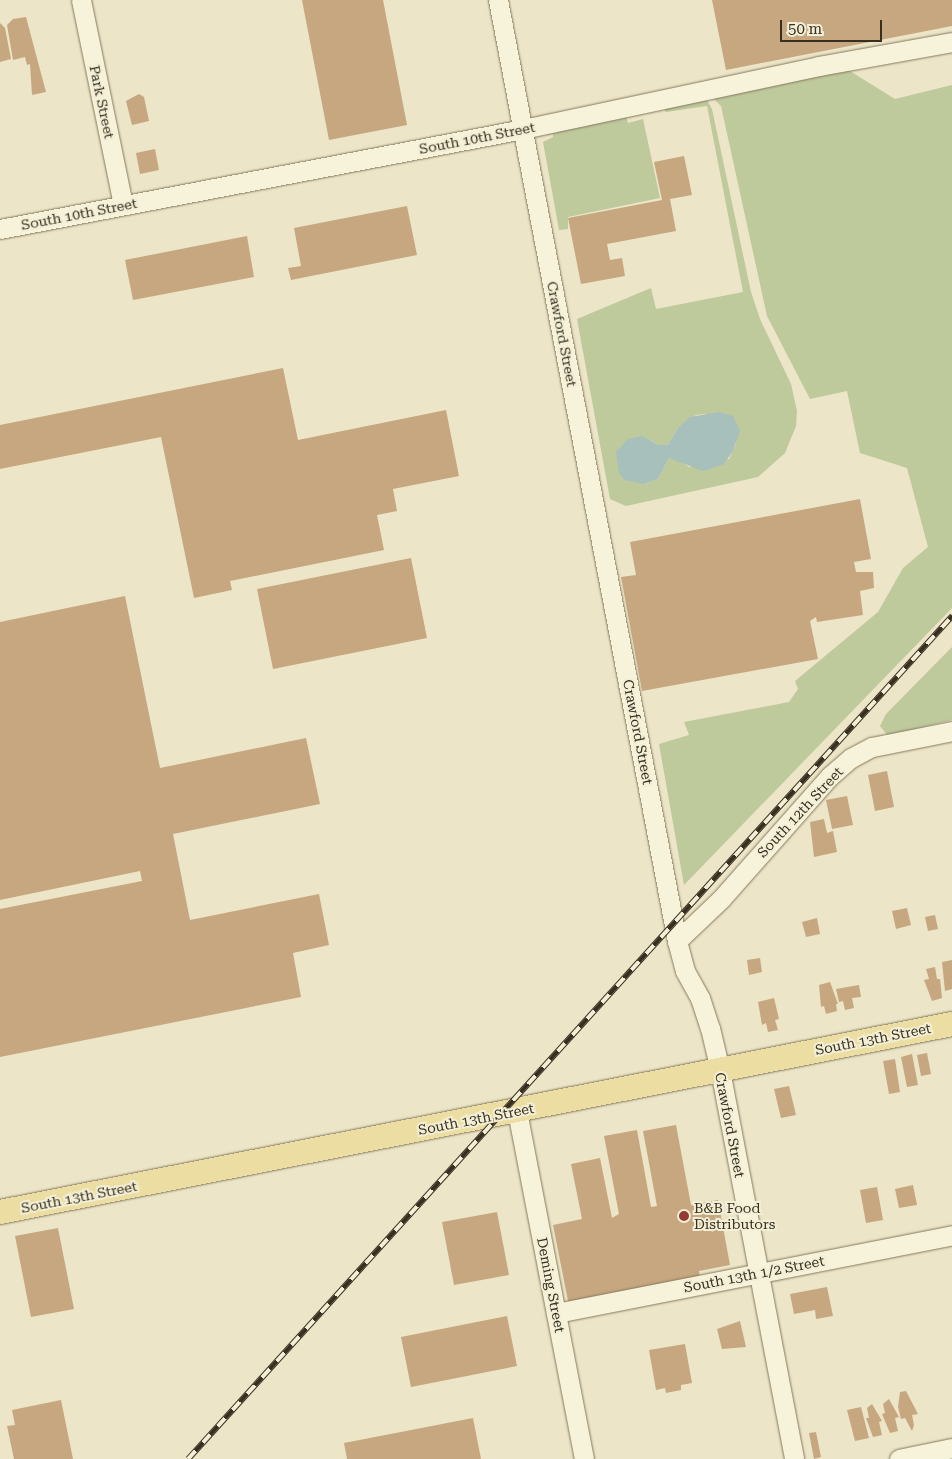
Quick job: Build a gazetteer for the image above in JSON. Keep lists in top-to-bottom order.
{
  "streets": {
    "main road": ["South 13th Street"],
    "street": [
      "Park Street",
      "South 10th Street",
      "Crawford Street",
      "South 12th Street",
      "South 13th 1/2 Street",
      "Deming Street"
    ]
  },
  "crossings": [
    ["Park Street", "South 10th Street"],
    ["South 10th Street", "Crawford Street"],
    ["Crawford Street", "South 12th Street"],
    ["Crawford Street", "South 13th Street"],
    ["Crawford Street", "South 13th 1/2 Street"],
    ["South 13th Street", "Deming Street"],
    ["South 13th 1/2 Street", "Deming Street"]
  ],
  "places": ["B&B Food Distributors"],
  "scale_bar": "50 m"
}
